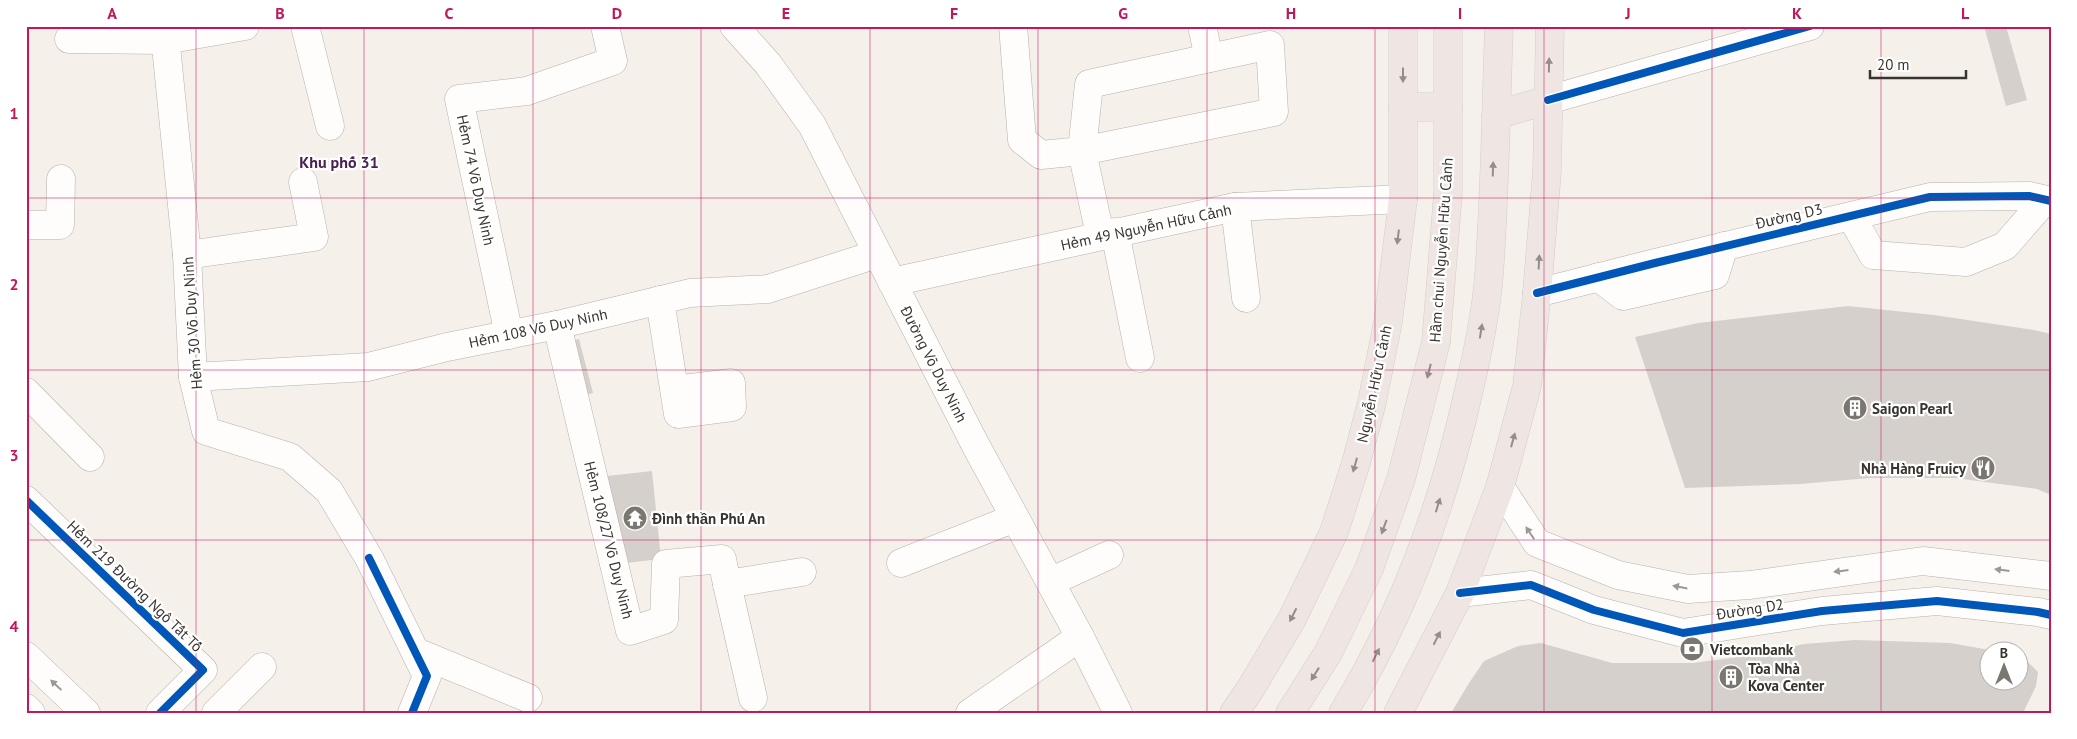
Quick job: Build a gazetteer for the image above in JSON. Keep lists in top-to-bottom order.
{
  "streets": {
    "main road": ["Hầm chui Nguyễn Hữu Cảnh", "Nguyễn Hữu Cảnh"],
    "street": [
      "Hẻm 74 Võ Duy Ninh",
      "Đường D3",
      "Hẻm 49 Nguyễn Hữu Cảnh",
      "Hẻm 30 Võ Duy Ninh",
      "Hẻm 108 Võ Duy Ninh",
      "Đường Võ Duy Ninh",
      "Hẻm 108/27 Võ Duy Ninh",
      "Hẻm 219 Đường Ngô Tất Tố",
      "Đường D2"
    ]
  },
  "crossings": [
    ["Hẻm 74 Võ Duy Ninh", "Hẻm 108 Võ Duy Ninh"],
    ["Hẻm 49 Nguyễn Hữu Cảnh", "Đường Võ Duy Ninh"],
    ["Hẻm 49 Nguyễn Hữu Cảnh", "Nguyễn Hữu Cảnh"],
    ["Hẻm 30 Võ Duy Ninh", "Hẻm 108 Võ Duy Ninh"],
    ["Hẻm 108 Võ Duy Ninh", "Đường Võ Duy Ninh"],
    ["Hẻm 108 Võ Duy Ninh", "Hẻm 108/27 Võ Duy Ninh"]
  ],
  "districts": ["Khu phố 31"],
  "places": {
    "building": ["Saigon Pearl", "Tòa Nhà Kova Center"],
    "restaurant": ["Nhà Hàng Fruicy"],
    "temple": ["Đình thần Phú An"],
    "bank": ["Vietcombank"]
  },
  "scale_bar": "20 m",
  "north": "top",
  "grid": {
    "columns": [
      "A",
      "B",
      "C",
      "D",
      "E",
      "F",
      "G",
      "H",
      "I",
      "J",
      "K",
      "L"
    ],
    "rows": [
      "1",
      "2",
      "3",
      "4"
    ]
  }
}
